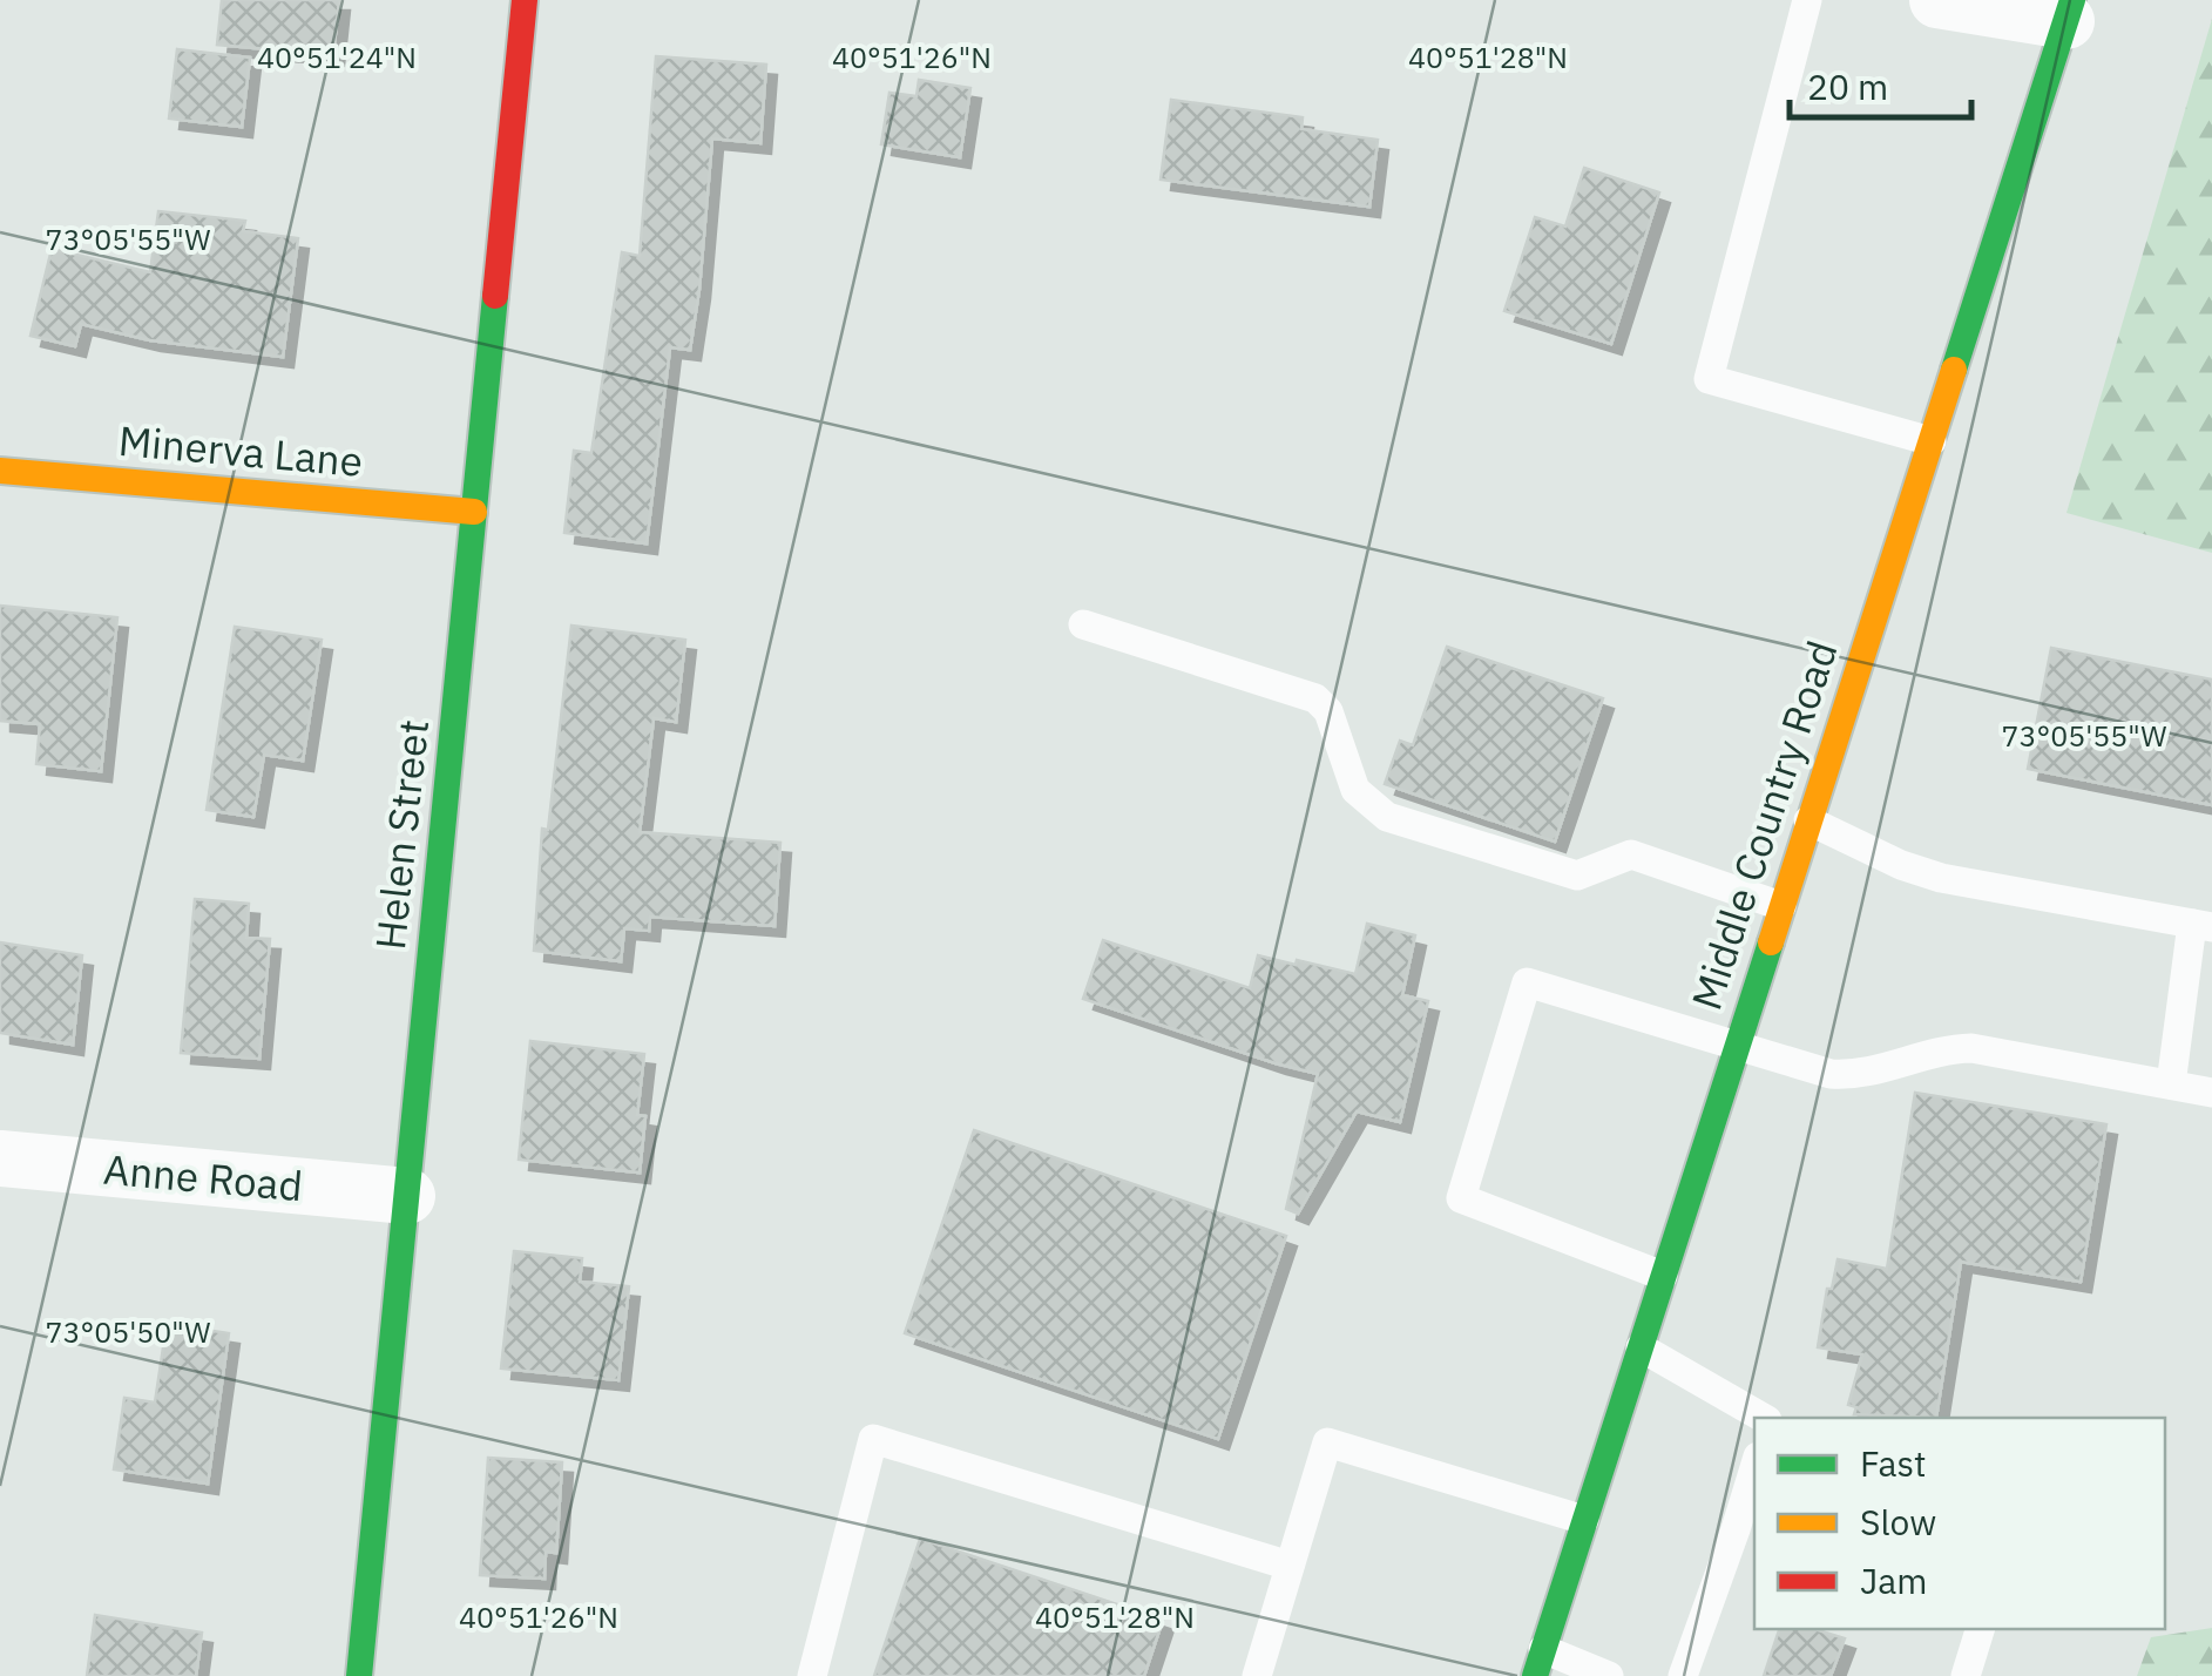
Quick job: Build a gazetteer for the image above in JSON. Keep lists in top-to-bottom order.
{
  "streets": {
    "street": [
      "Minerva Lane",
      "Middle Country Road",
      "Helen Street",
      "Anne Road"
    ]
  },
  "crossings": [
    ["Minerva Lane", "Helen Street"],
    ["Helen Street", "Anne Road"]
  ],
  "legend": ["Fast", "Slow", "Jam"],
  "scale_bar": "20 m",
  "coordinates": [
    "40°51'24\"N",
    "40°51'26\"N",
    "40°51'28\"N",
    "73°05'55\"W",
    "73°05'50\"W"
  ]
}
